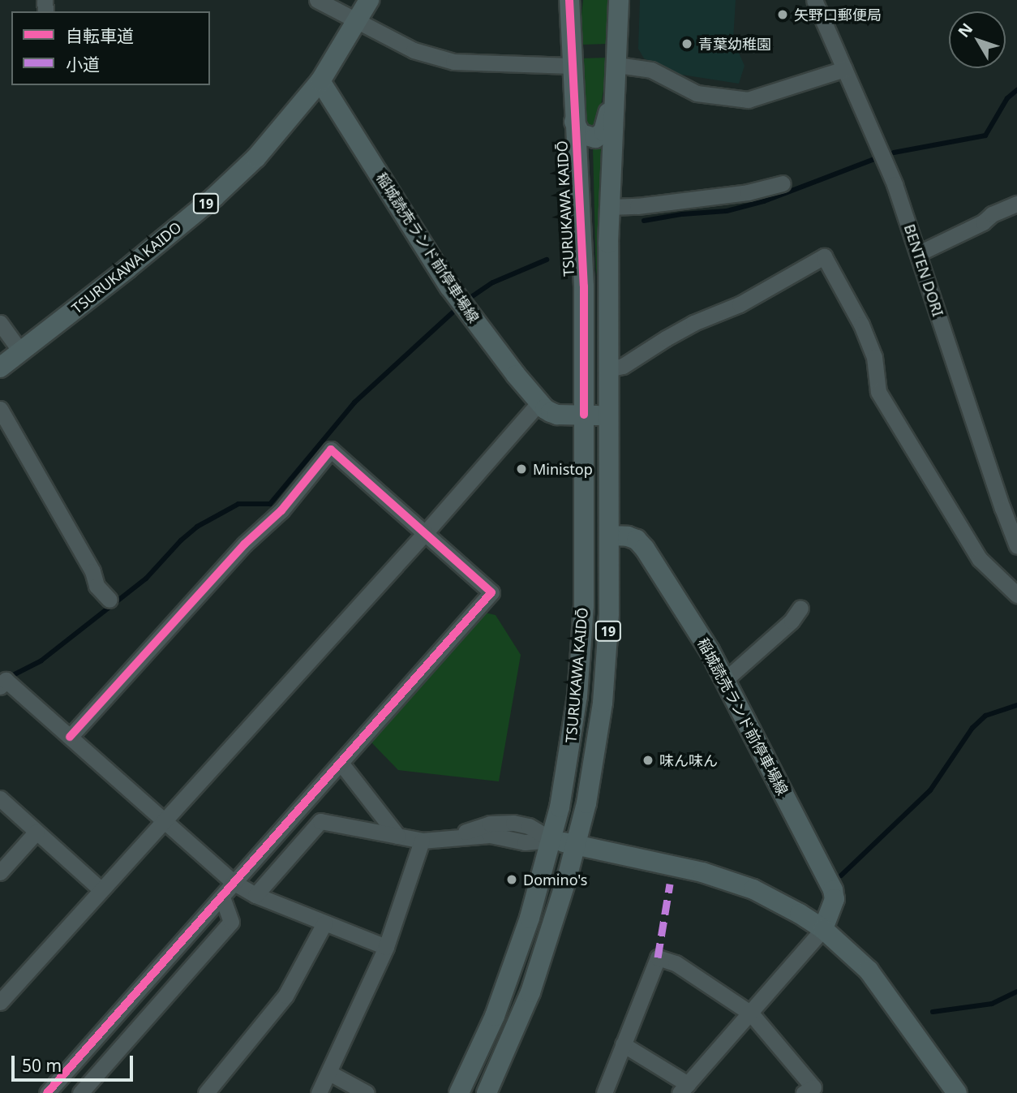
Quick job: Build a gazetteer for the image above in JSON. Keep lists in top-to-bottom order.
{
  "streets": {
    "main road": [
      "19",
      "TSURUKAWA KAIDŌ",
      "稲城読売ランド前停車場線",
      "TSURUKAWA KAIDO"
    ],
    "street": ["BENTEN DORI"]
  },
  "crossings": [
    ["TSURUKAWA KAIDŌ", "稲城読売ランド前停車場線"],
    ["稲城読売ランド前停車場線", "TSURUKAWA KAIDO"]
  ],
  "places": [
    "矢野口郵便局",
    "青葉幼稚園",
    "Ministop",
    "味ん味ん",
    "Domino's"
  ],
  "legend": ["自転車道", "小道"],
  "scale_bar": "50 m",
  "north": "top left"
}
